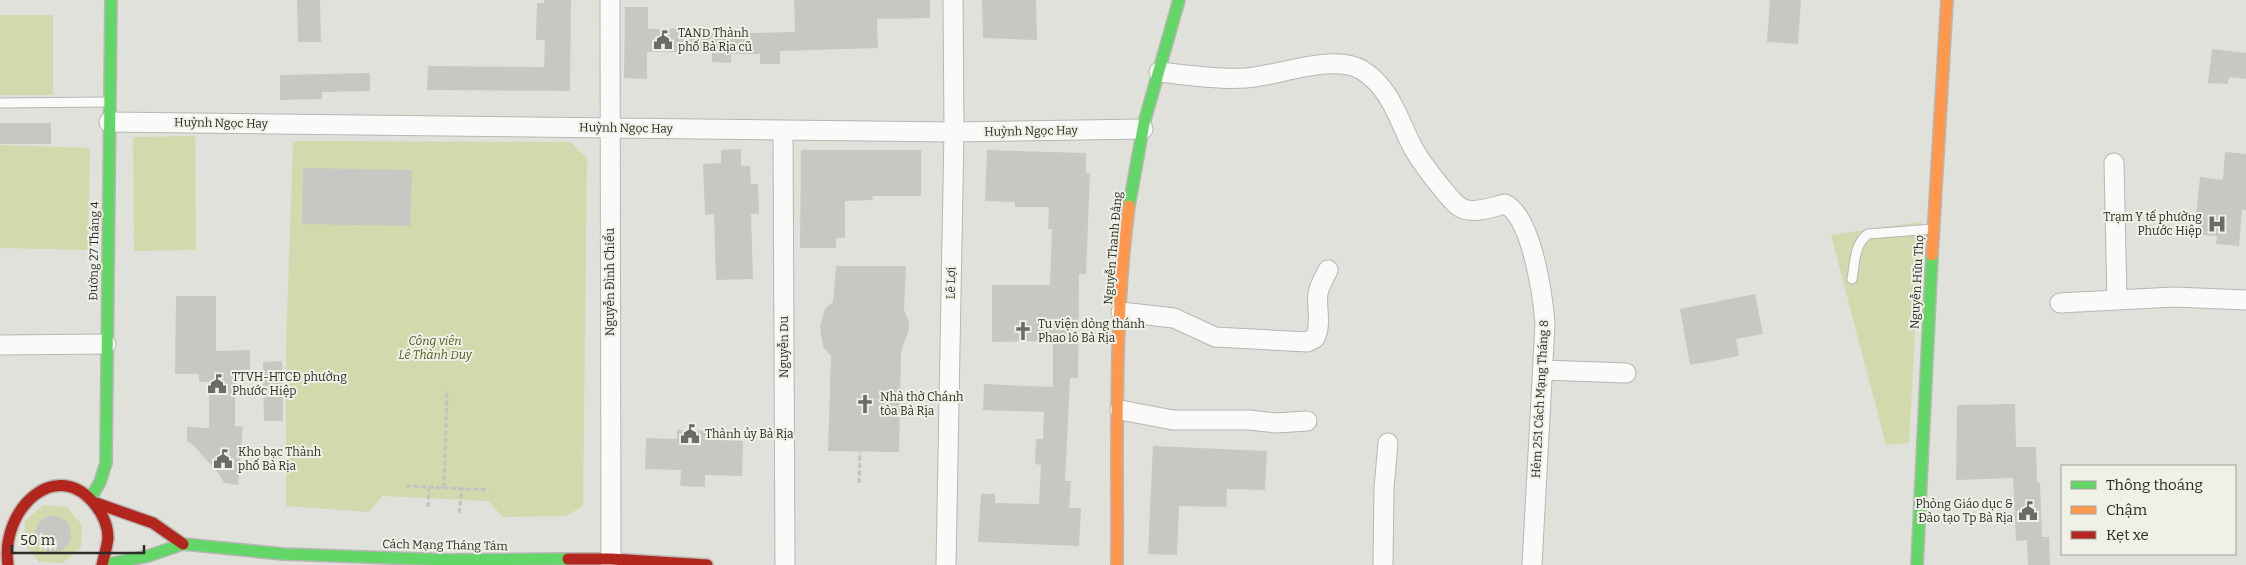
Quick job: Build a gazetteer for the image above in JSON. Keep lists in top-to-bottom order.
{
  "streets": {
    "main road": [
      "Nguyễn Thanh Đằng",
      "Đường 27 Tháng 4",
      "Nguyễn Hữu Thọ",
      "Cách Mạng Tháng Tám"
    ],
    "street": [
      "Huỳnh Ngọc Hay",
      "Nguyễn Đình Chiểu",
      "Lê Lợi",
      "Nguyễn Du",
      "Hẻm 251 Cách Mạng Tháng 8"
    ]
  },
  "crossings": [
    ["Huỳnh Ngọc Hay", "Nguyễn Thanh Đằng"],
    ["Huỳnh Ngọc Hay", "Đường 27 Tháng 4"],
    ["Huỳnh Ngọc Hay", "Nguyễn Đình Chiểu"],
    ["Huỳnh Ngọc Hay", "Lê Lợi"],
    ["Huỳnh Ngọc Hay", "Nguyễn Du"],
    ["Nguyễn Thanh Đằng", "Hẻm 251 Cách Mạng Tháng 8"],
    ["Nguyễn Đình Chiểu", "Cách Mạng Tháng Tám"]
  ],
  "parks": ["Công viên Lê Thành Duy"],
  "places": {
    "public building": [
      "TAND Thành phố Bà Rịa cũ",
      "TTVH-HTCĐ phường Phước Hiệp",
      "Thành ủy Bà Rịa",
      "Kho bạc Thành phố Bà Rịa",
      "Phòng Giáo dục & Đào tạo Tp Bà Rịa"
    ],
    "hospital": ["Trạm Y tế phường Phước Hiệp"],
    "church": ["Tu viện dòng thánh Phao lô Bà Rịa", "Nhà thờ Chánh tòa Bà Rịa"]
  },
  "legend": ["Thông thoáng", "Chậm", "Kẹt xe"],
  "scale_bar": "50 m"
}
